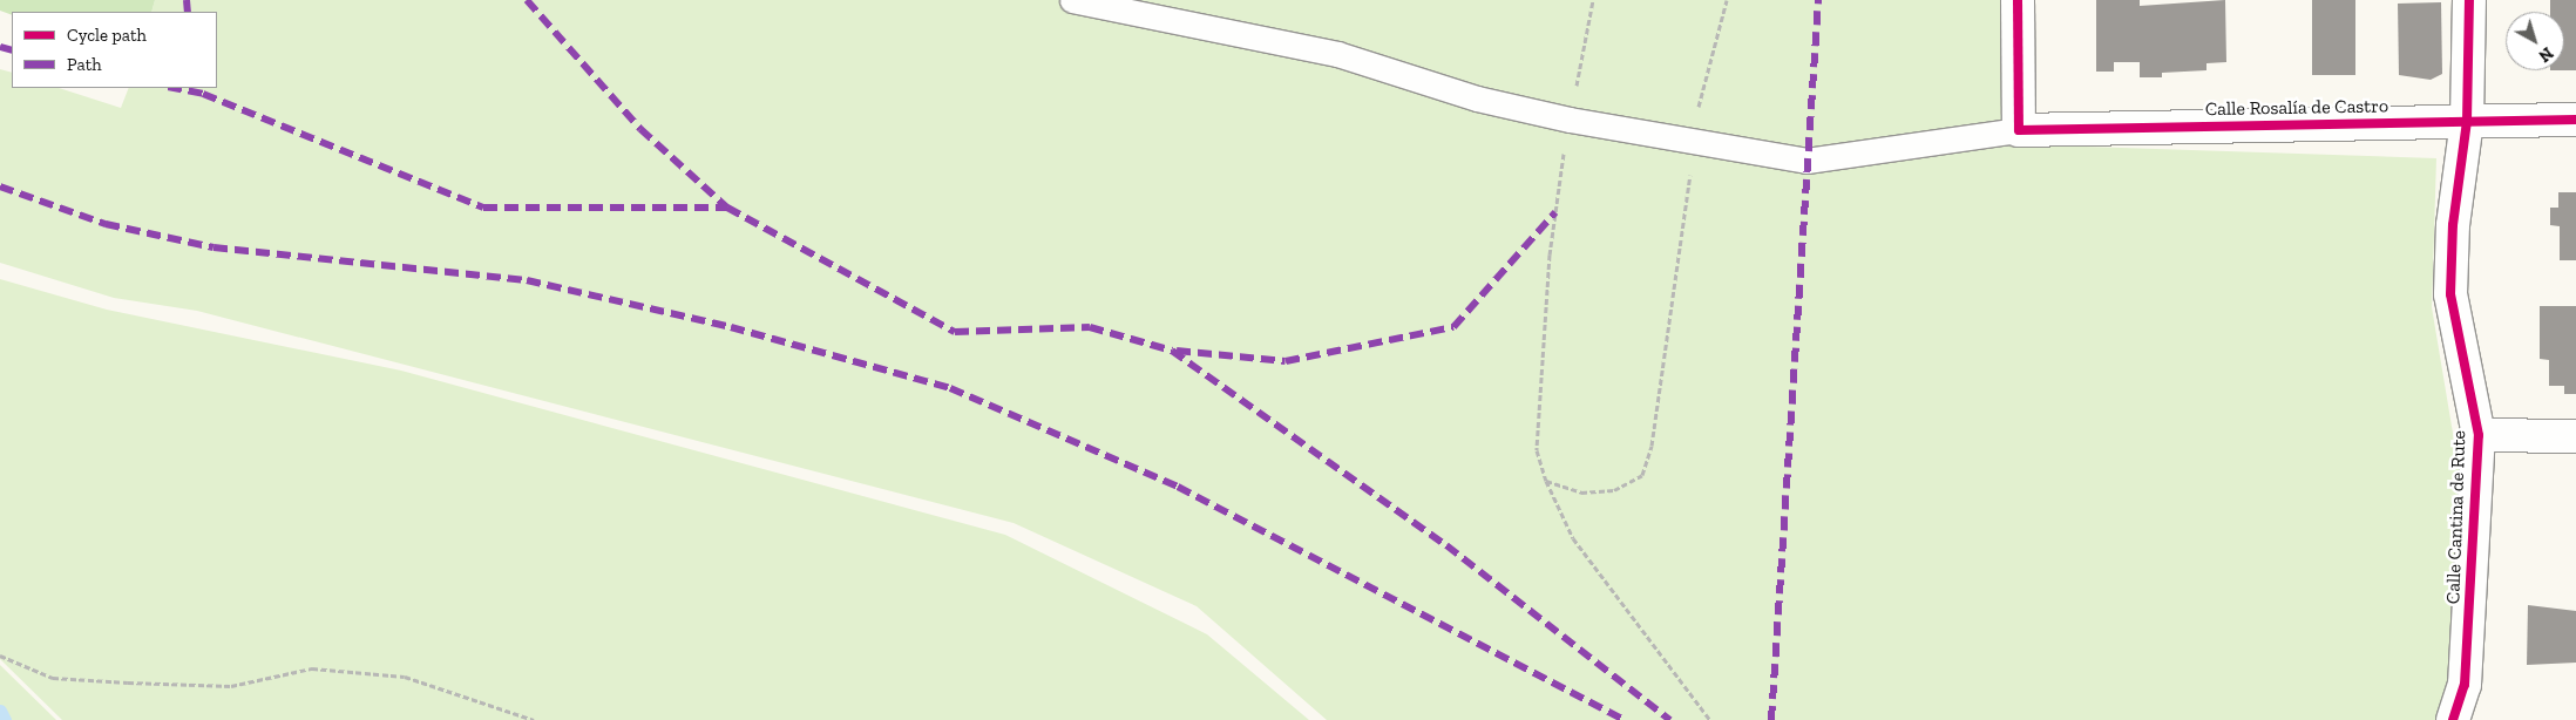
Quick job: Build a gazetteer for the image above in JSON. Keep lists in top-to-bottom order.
{
  "streets": {
    "street": ["Calle Rosalía de Castro", "Calle Cantina de Rute"]
  },
  "crossings": [
    ["Calle Rosalía de Castro", "Calle Cantina de Rute"]
  ],
  "legend": ["Cycle path", "Path"],
  "north": "bottom right"
}
